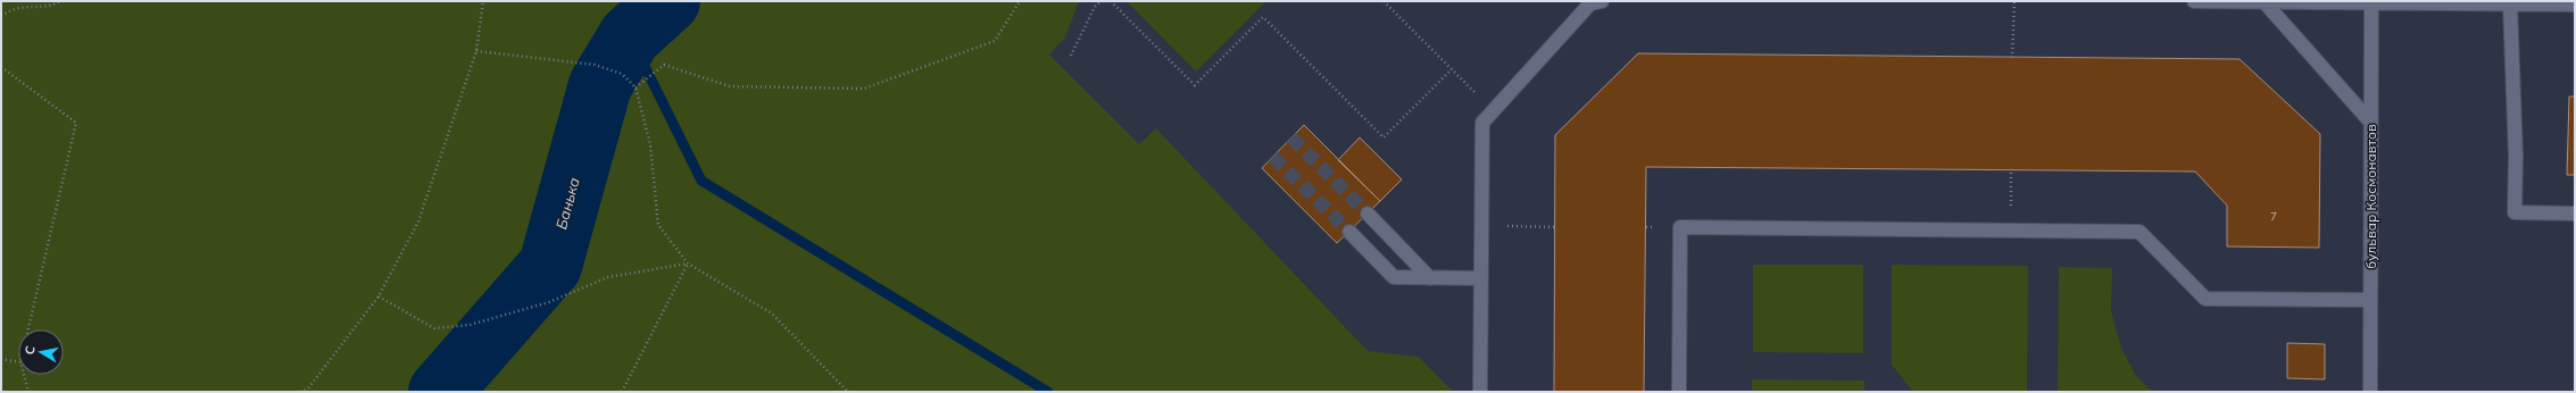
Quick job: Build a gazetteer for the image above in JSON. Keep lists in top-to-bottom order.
{
  "streets": {
    "street": ["бульвар Космонавтов"]
  },
  "water": ["Банька"],
  "house_numbers": ["7"],
  "north": "left"
}
